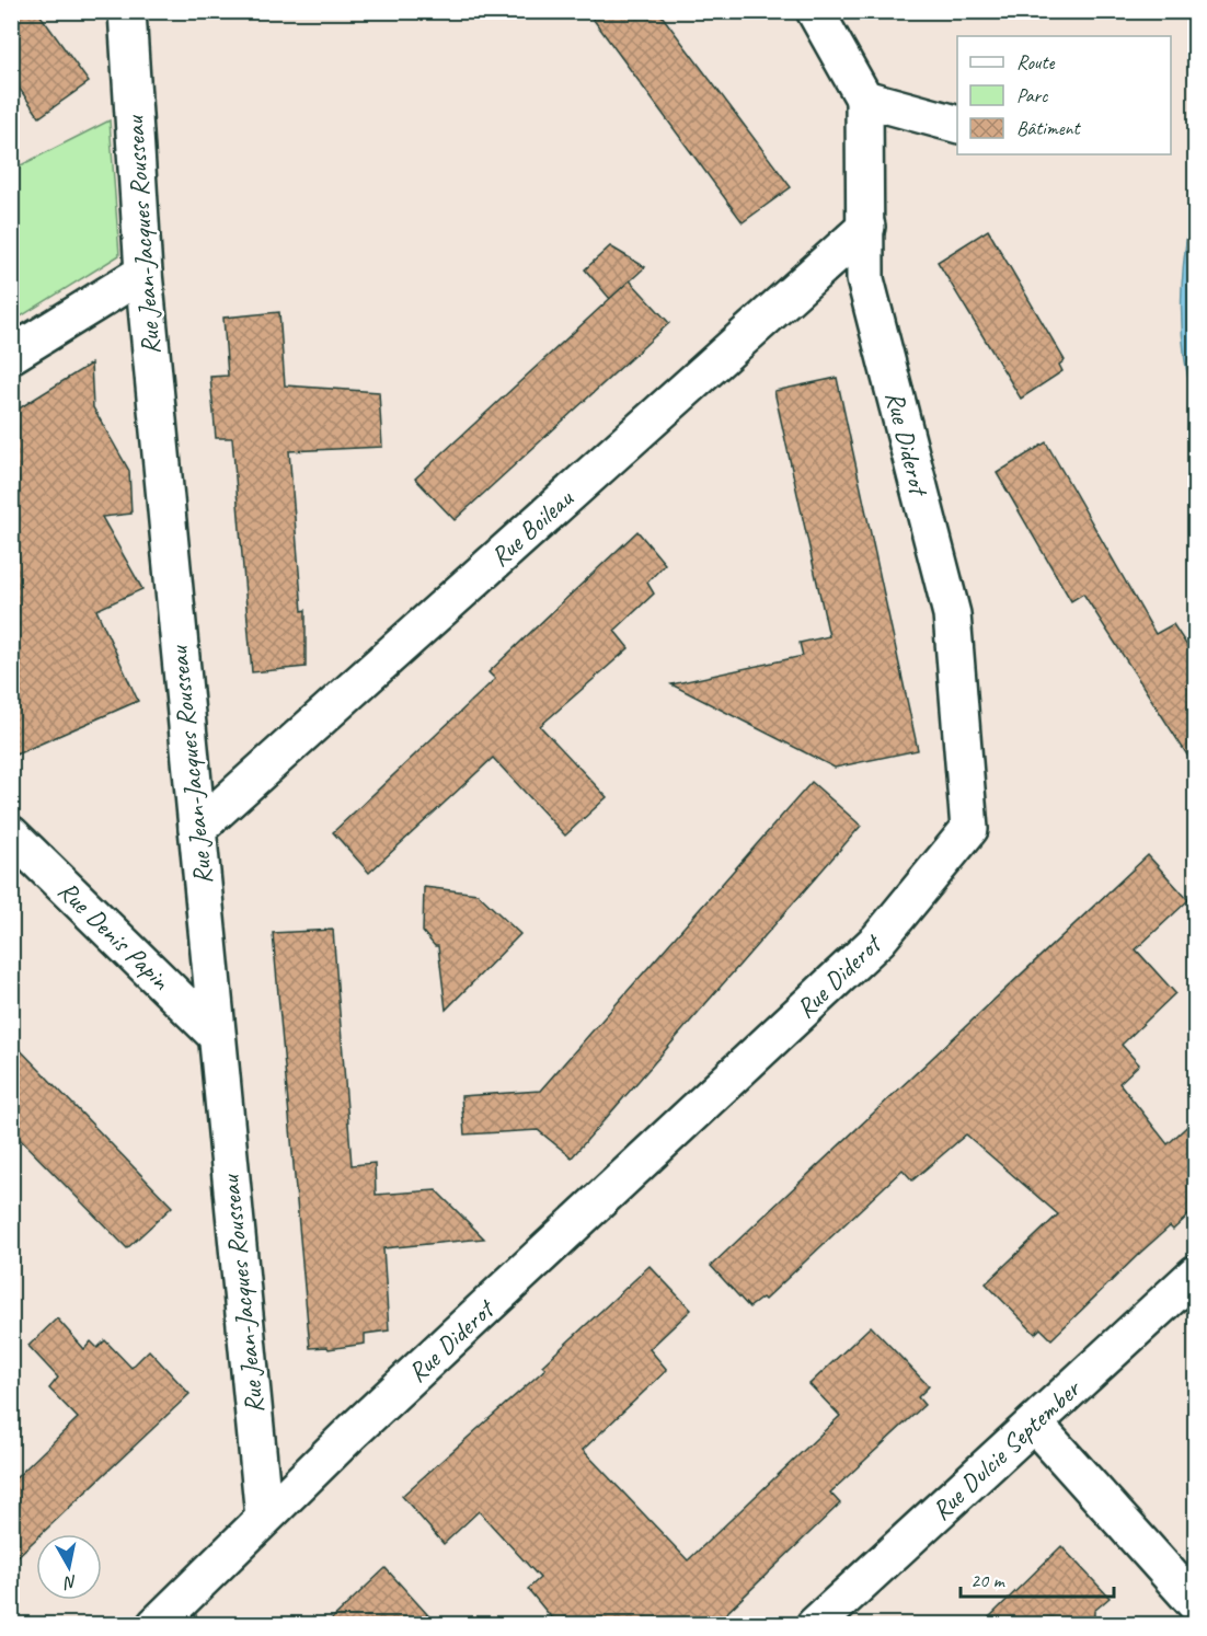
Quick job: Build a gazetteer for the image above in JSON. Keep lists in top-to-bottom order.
{
  "streets": {
    "street": [
      "Rue Jean-Jacques Rousseau",
      "Rue Diderot",
      "Rue Boileau",
      "Rue Denis Papin",
      "Rue Dulcie September"
    ]
  },
  "crossings": [
    ["Rue Jean-Jacques Rousseau", "Rue Diderot"],
    ["Rue Jean-Jacques Rousseau", "Rue Boileau"],
    ["Rue Jean-Jacques Rousseau", "Rue Denis Papin"],
    ["Rue Diderot", "Rue Boileau"]
  ],
  "legend": ["Route", "Parc", "Bâtiment"],
  "scale_bar": "20 m",
  "north": "bottom"
}
